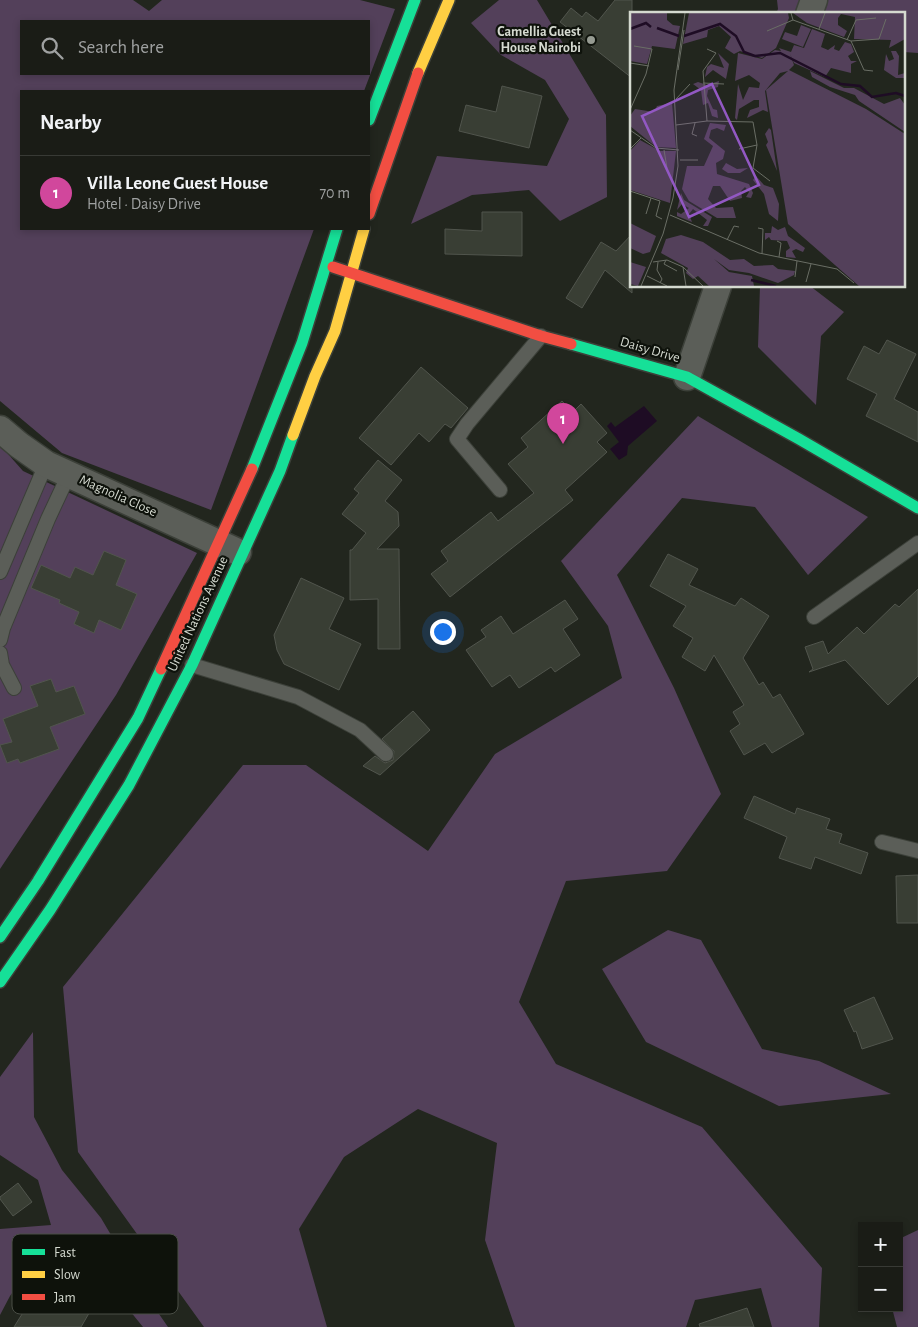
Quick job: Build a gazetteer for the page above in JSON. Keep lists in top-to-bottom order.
{
  "streets": {
    "street": ["Daisy Drive", "Magnolia Close", "United Nations Avenue"]
  },
  "crossings": [
    ["Daisy Drive", "United Nations Avenue"],
    ["Magnolia Close", "United Nations Avenue"]
  ],
  "places": ["Camellia Guest House Nairobi"],
  "legend": ["Fast", "Slow", "Jam"],
  "page": {
    "search": "Search here",
    "heading": "Nearby",
    "list": [
      {
        "mark": "1",
        "name": "Villa Leone Guest House",
        "note": "Hotel · Daisy Drive",
        "value": "70 m"
      }
    ],
    "pins": "1",
    "map_buttons": ["+", "−"]
  }
}
